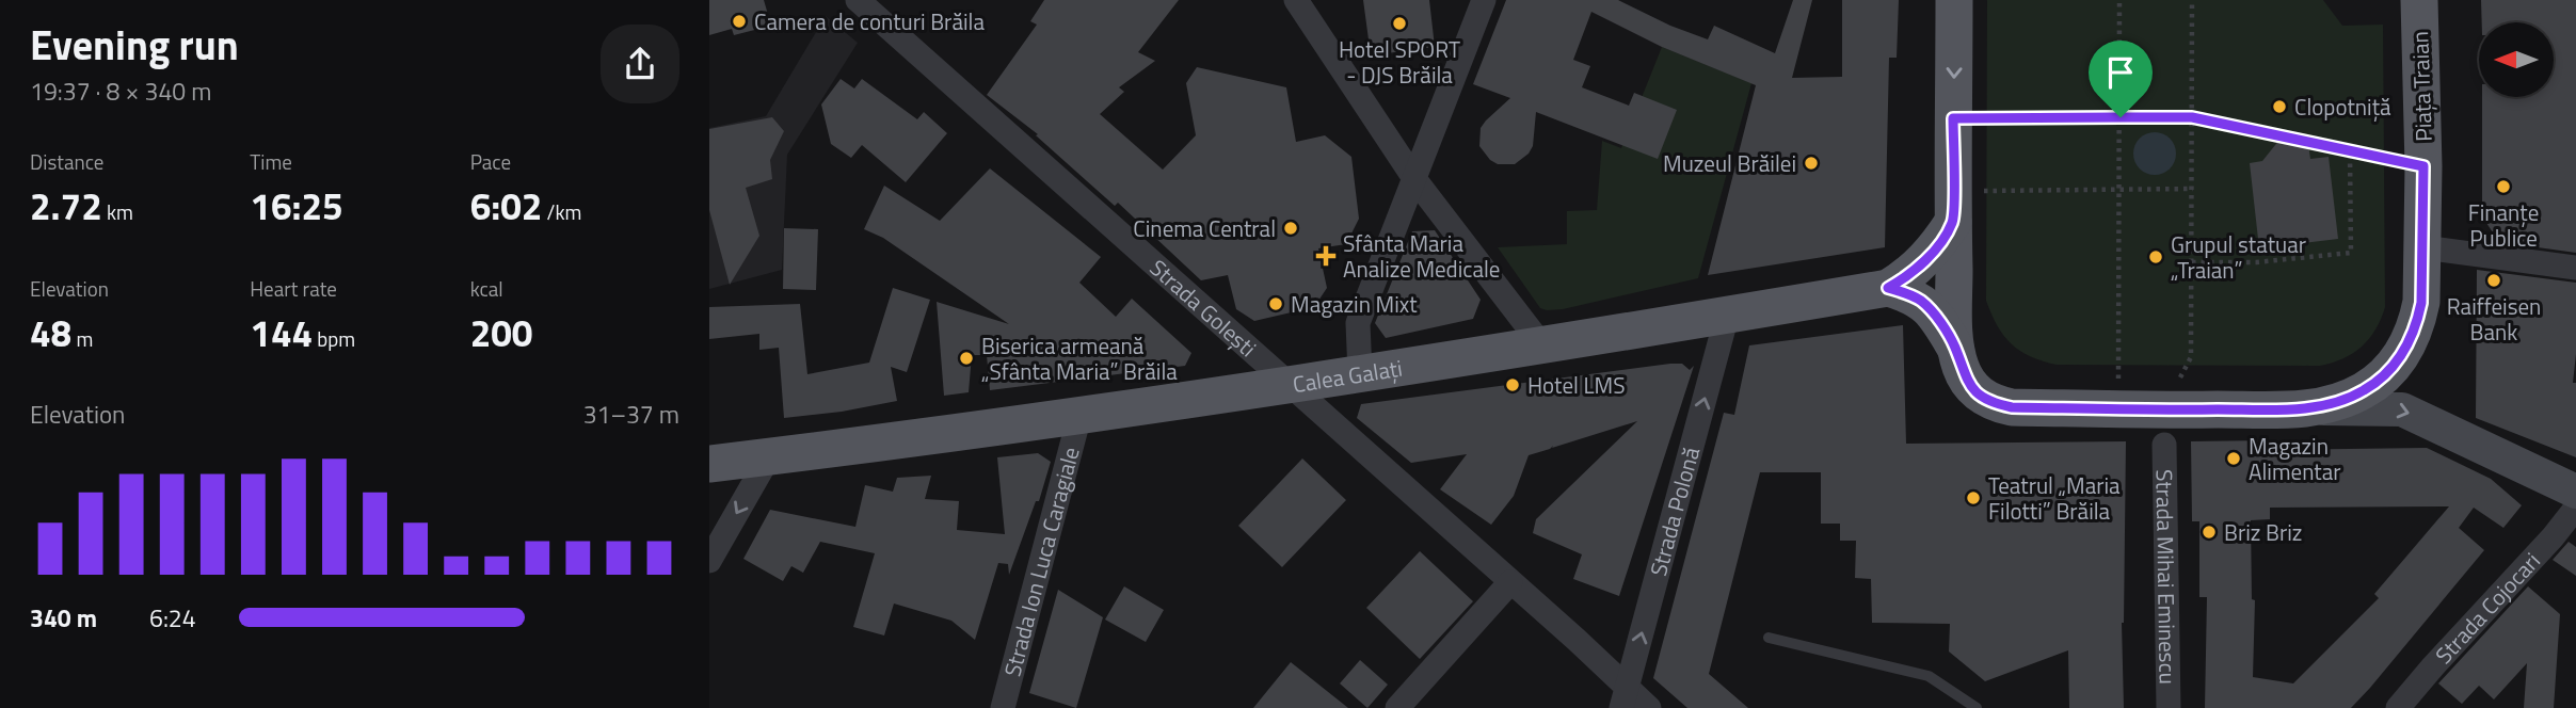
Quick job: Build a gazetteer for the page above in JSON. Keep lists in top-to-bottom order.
{
  "streets": {
    "main road": ["Piața Traian", "Calea Galați"],
    "street": [
      "Strada Golești",
      "Strada Polonă",
      "Strada Ion Luca Caragiale",
      "Strada Mihai Eminescu",
      "Strada Cojocari"
    ]
  },
  "crossings": [
    ["Piața Traian", "Calea Galați"],
    ["Strada Golești", "Calea Galați"],
    ["Strada Golești", "Strada Polonă"],
    ["Calea Galați", "Strada Polonă"],
    ["Calea Galați", "Strada Ion Luca Caragiale"]
  ],
  "one_way": ["Strada Polonă"],
  "places": {
    "other": [
      "Camera de conturi Brăila",
      "Hotel SPORT - DJS Brăila",
      "Clopotniță",
      "Muzeul Brăilei",
      "Finanțe Publice",
      "Cinema Central",
      "Grupul statuar „Traian”",
      "Raiffeisen Bank",
      "Magazin Mixt",
      "Biserica armeană „Sfânta Maria” Brăila",
      "Hotel LMS",
      "Magazin Alimentar",
      "Teatrul „Maria Filotti” Brăila",
      "Briz Briz"
    ],
    "health": ["Sfânta Maria Analize Medicale"]
  },
  "north": "left",
  "page": {
    "heading": ["Evening run", "19:37 · 8 × 340 m"],
    "stats": [
      ["Distance", "2.72 km"],
      ["Time", "16:25"],
      ["Pace", "6:02 /km"],
      ["Elevation", "48 m"],
      ["Heart rate", "144 bpm"],
      ["kcal", "200"]
    ],
    "chart": ["Elevation", "31–37 m"],
    "list": [
      {
        "name": "340 m",
        "note": "6:24"
      }
    ]
  }
}
